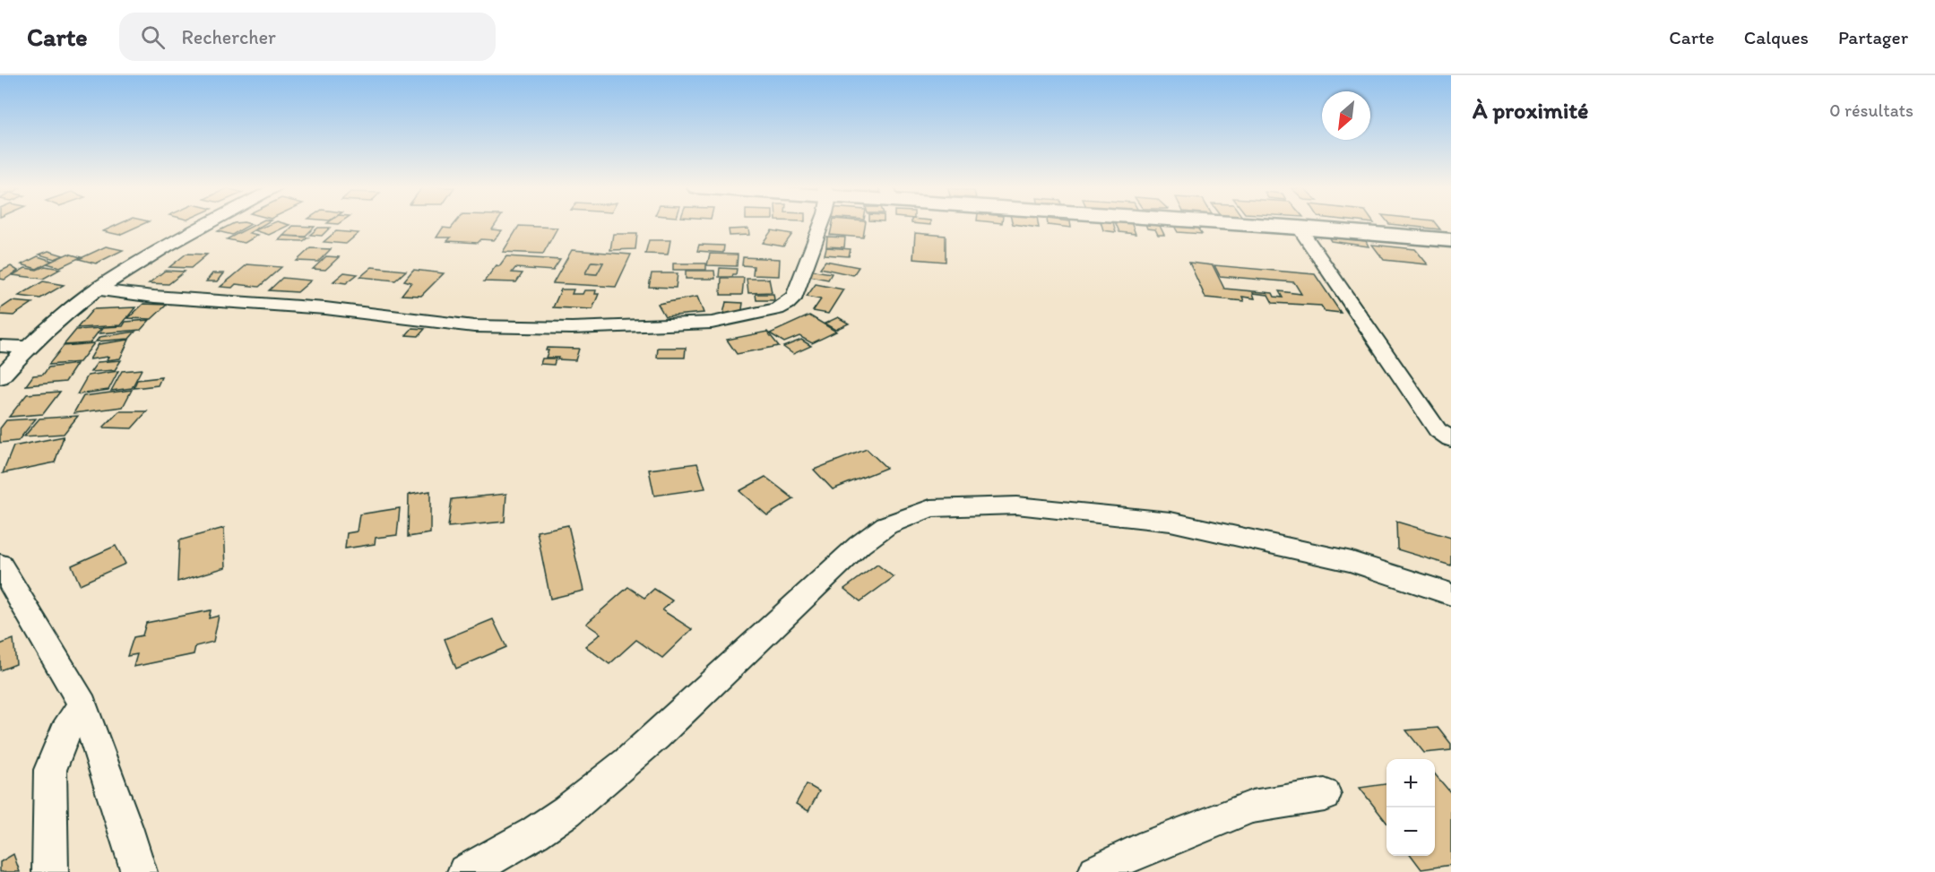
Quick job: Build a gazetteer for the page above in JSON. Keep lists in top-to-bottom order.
{
  "north": "bottom left",
  "page": {
    "header": "Carte",
    "search": "Rechercher",
    "nav": ["Carte", "Calques", "Partager"],
    "heading": ["À proximité", "0 résultats"],
    "map_buttons": ["+", "−"]
  }
}
